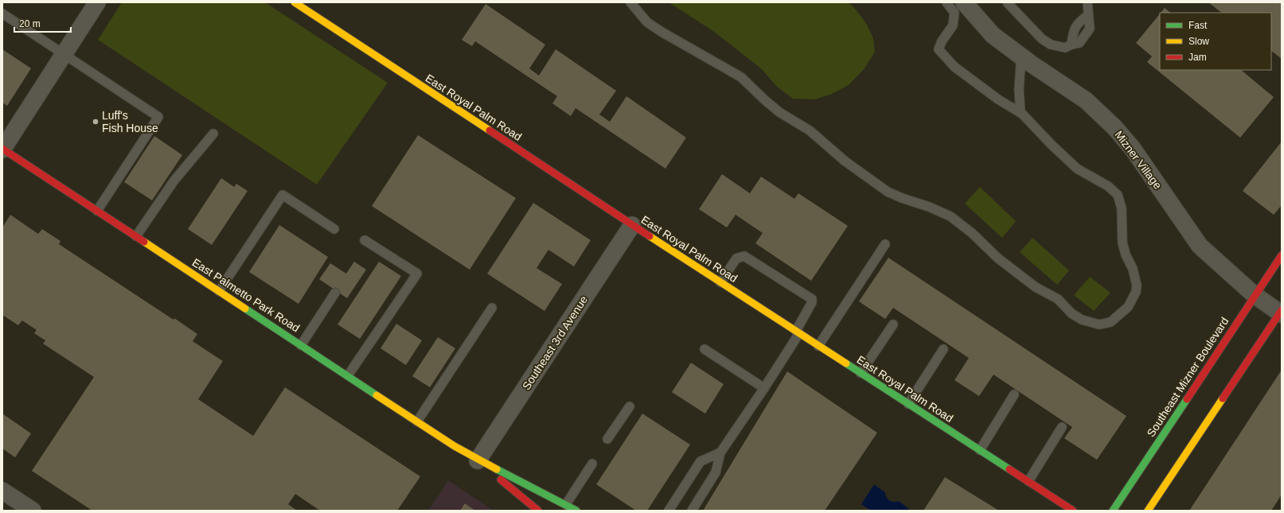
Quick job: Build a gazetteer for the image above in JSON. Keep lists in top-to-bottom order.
{
  "streets": {
    "main road": ["East Royal Palm Road", "East Palmetto Park Road", "Southeast Mizner Boulevard"],
    "street": ["Mizner Village", "Southeast 3rd Avenue"]
  },
  "crossings": [
    ["East Royal Palm Road", "Southeast 3rd Avenue"],
    ["Mizner Village", "Southeast Mizner Boulevard"],
    ["East Palmetto Park Road", "Southeast 3rd Avenue"]
  ],
  "places": ["Luff's Fish House"],
  "legend": ["Fast", "Slow", "Jam"],
  "scale_bar": "20 m"
}
